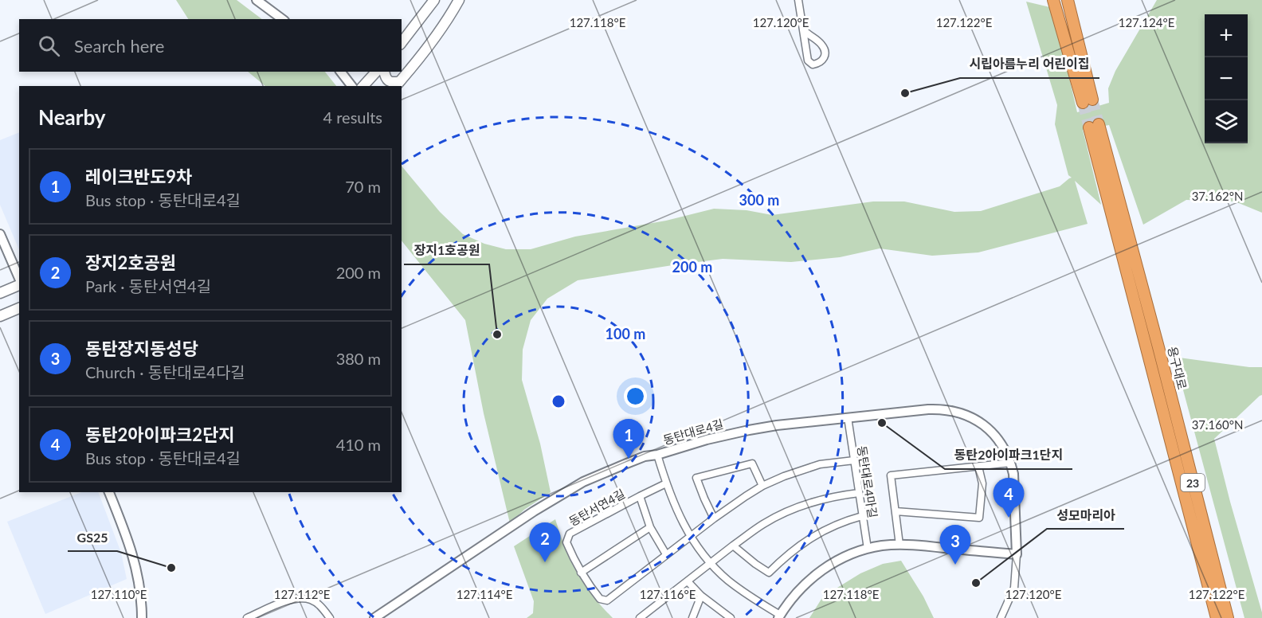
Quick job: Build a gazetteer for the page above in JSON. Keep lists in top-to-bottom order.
{
  "streets": {
    "highway": ["용구대로", "23"],
    "street": ["동탄대로4길", "동탄대로4마길", "동탄서연4길"]
  },
  "crossings": [
    ["동탄대로4길", "동탄대로4마길"],
    ["동탄대로4마길", "동탄서연4길"]
  ],
  "places": [
    "시립아름누리 어린이집",
    "장지1호공원",
    "동탄2아이파크1단지",
    "GS25",
    "성모마리아"
  ],
  "page": {
    "map_buttons": ["+", "−"],
    "search": "Search here",
    "heading": ["Nearby", "4 results"],
    "list": [
      {
        "mark": "1",
        "name": "레이크반도9차",
        "note": "Bus stop · 동탄대로4길",
        "value": "70 m"
      },
      {
        "mark": "2",
        "name": "장지2호공원",
        "note": "Park · 동탄서연4길",
        "value": "200 m"
      },
      {
        "mark": "3",
        "name": "동탄장지동성당",
        "note": "Church · 동탄대로4다길",
        "value": "380 m"
      },
      {
        "mark": "4",
        "name": "동탄2아이파크2단지",
        "note": "Bus stop · 동탄대로4길",
        "value": "410 m"
      }
    ],
    "pins": [
      "1",
      "4",
      "2",
      "3"
    ]
  },
  "coordinates": [
    "127.118°E",
    "127.120°E",
    "127.122°E",
    "127.124°E",
    "37.162°N",
    "37.160°N",
    "127.110°E",
    "127.112°E",
    "127.114°E",
    "127.116°E"
  ],
  "rings": ["300 m", "200 m", "100 m"]
}
